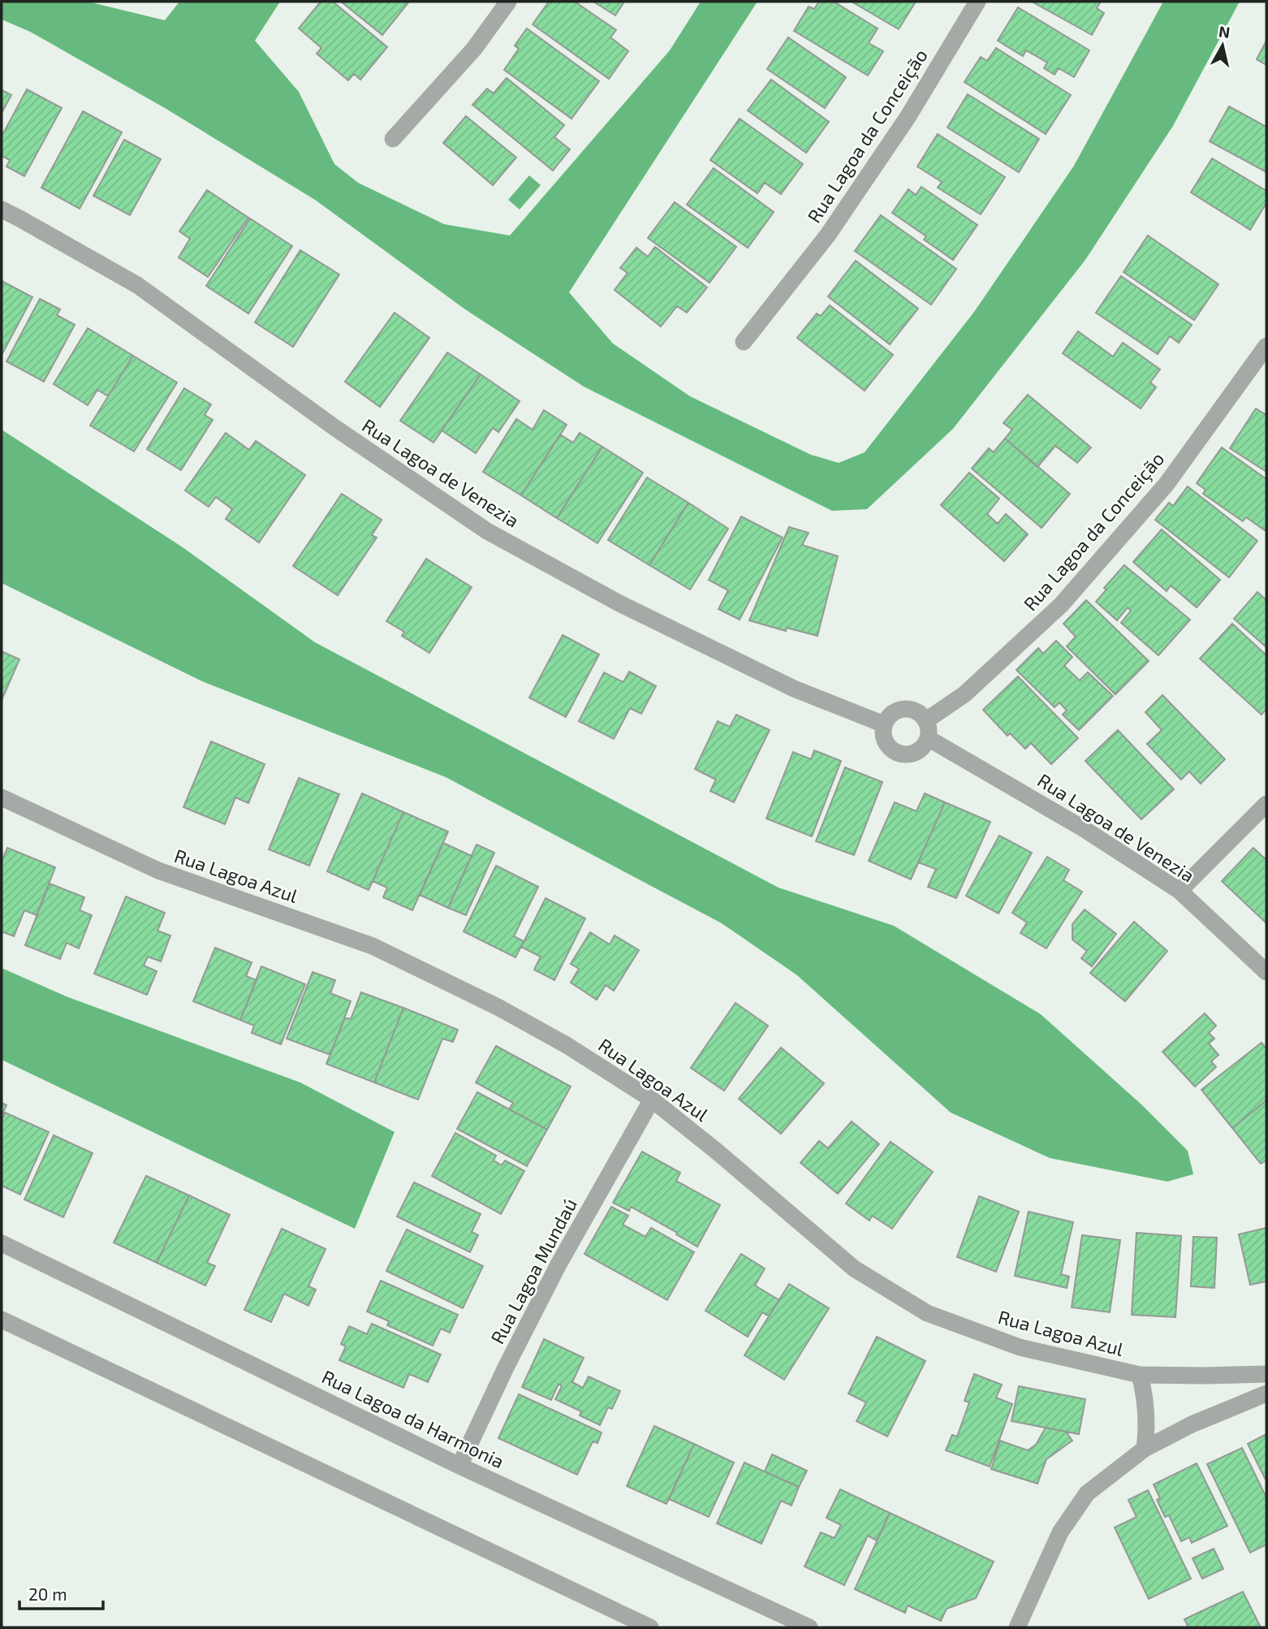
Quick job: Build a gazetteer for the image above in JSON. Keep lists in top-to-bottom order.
{
  "streets": {
    "street": [
      "Rua Lagoa da Conceição",
      "Rua Lagoa de Venezia",
      "Rua Lagoa Azul",
      "Rua Lagoa Mundaú",
      "Rua Lagoa da Harmonia"
    ]
  },
  "crossings": [
    ["Rua Lagoa da Conceição", "Rua Lagoa de Venezia"],
    ["Rua Lagoa Azul", "Rua Lagoa Mundaú"],
    ["Rua Lagoa Mundaú", "Rua Lagoa da Harmonia"]
  ],
  "scale_bar": "20 m",
  "north": "top"
}
